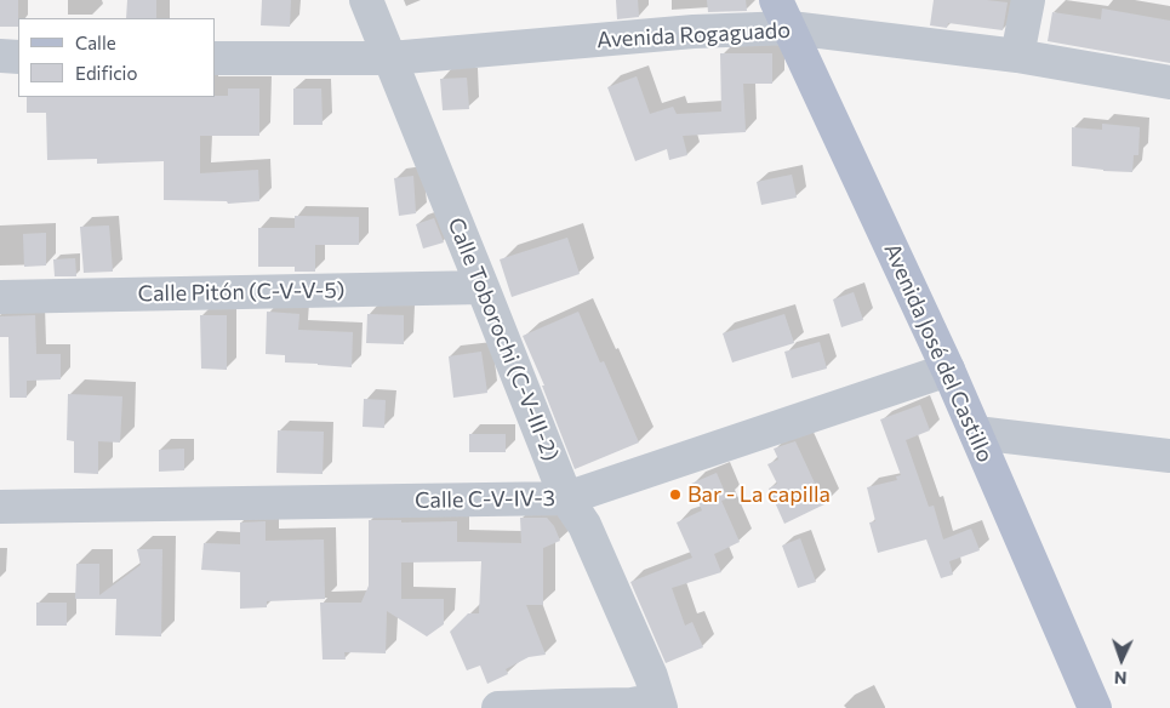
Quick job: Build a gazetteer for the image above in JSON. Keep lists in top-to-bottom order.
{
  "streets": {
    "main road": ["Avenida José del Castillo"],
    "street": [
      "Avenida Rogaguado",
      "Calle Pitón (C-V-V-5)",
      "Calle Toborochi (C-V-III-2)",
      "Calle C-V-IV-3"
    ]
  },
  "crossings": [
    ["Avenida Rogaguado", "Calle Toborochi (C-V-III-2)"],
    ["Avenida Rogaguado", "Avenida José del Castillo"],
    ["Calle Pitón (C-V-V-5)", "Calle Toborochi (C-V-III-2)"],
    ["Calle Toborochi (C-V-III-2)", "Calle C-V-IV-3"],
    ["Avenida José del Castillo", "Calle C-V-IV-3"]
  ],
  "places": ["Bar - La capilla"],
  "legend": ["Calle", "Edificio"],
  "north": "bottom"
}
